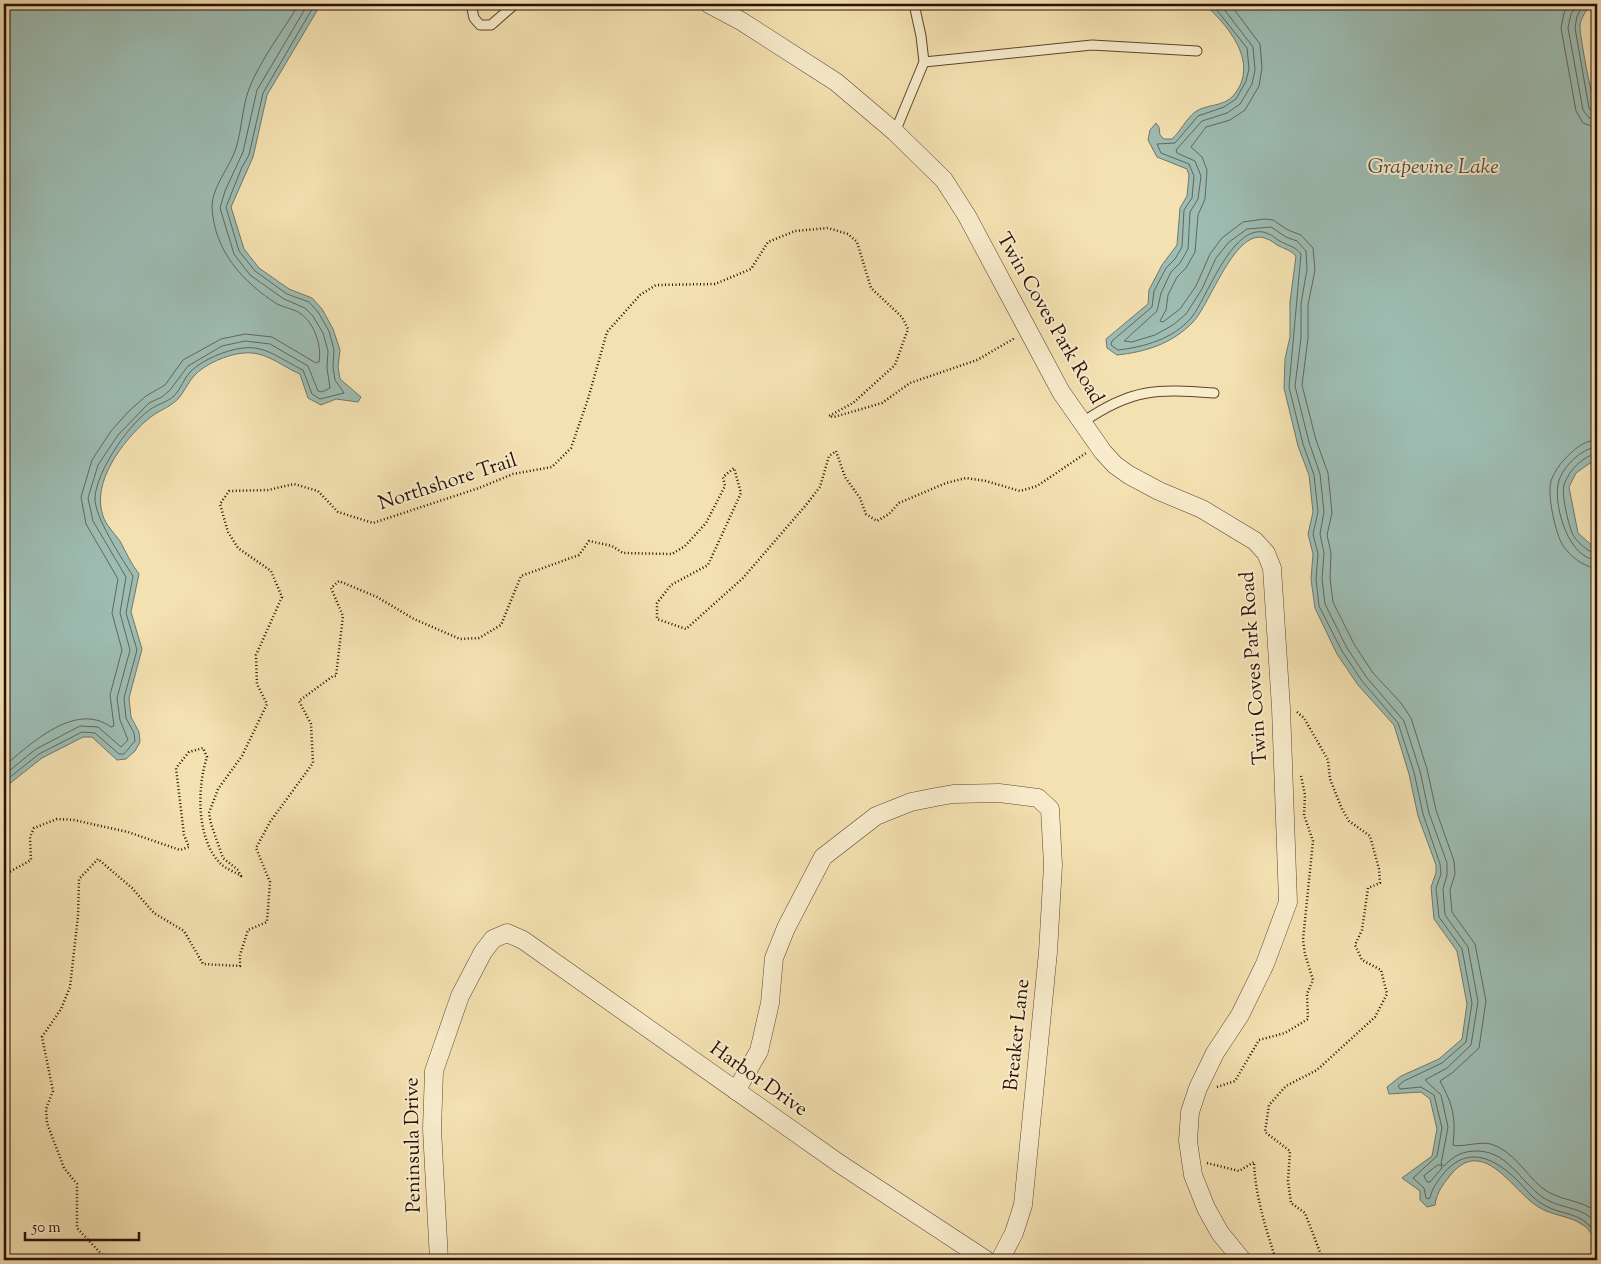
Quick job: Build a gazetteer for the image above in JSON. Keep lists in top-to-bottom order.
{
  "streets": {
    "street": [
      "Twin Coves Park Road",
      "Breaker Lane",
      "Harbor Drive",
      "Peninsula Drive"
    ],
    "path": ["Northshore Trail"]
  },
  "crossings": [
    ["Twin Coves Park Road", "Northshore Trail"],
    ["Breaker Lane", "Harbor Drive"],
    ["Harbor Drive", "Peninsula Drive"]
  ],
  "water": ["Grapevine Lake"],
  "scale_bar": "50 m"
}
